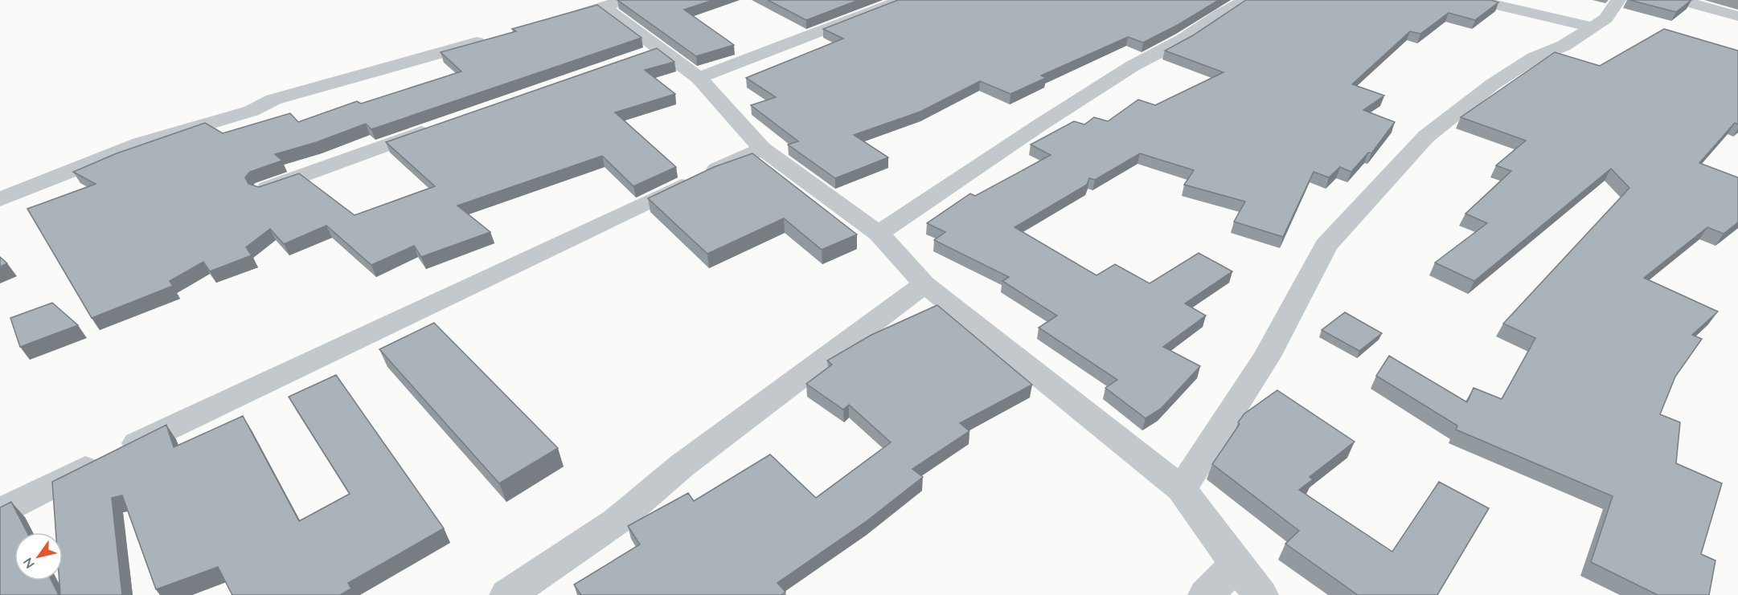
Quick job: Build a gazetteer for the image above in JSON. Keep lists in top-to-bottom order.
{
  "north": "bottom left"
}
